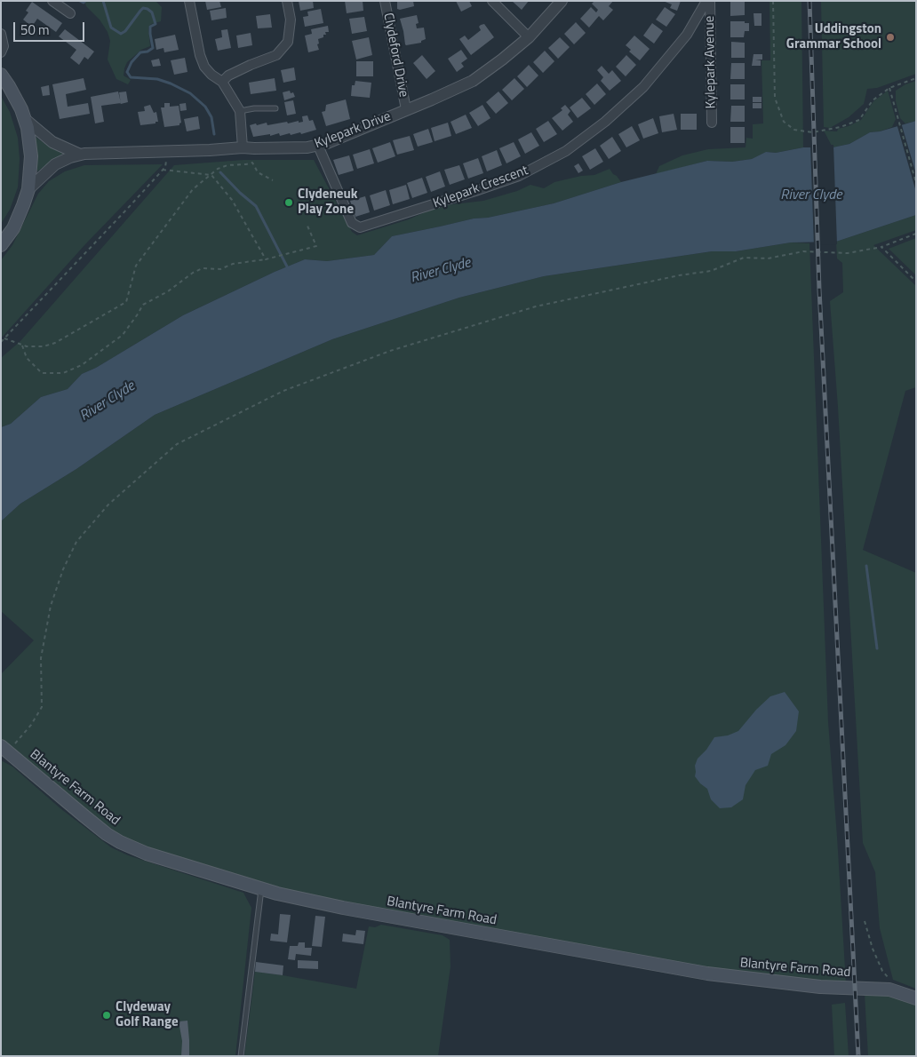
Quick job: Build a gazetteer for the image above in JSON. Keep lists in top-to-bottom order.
{
  "streets": {
    "main road": ["Blantyre Farm Road"],
    "street": [
      "Clydeford Drive",
      "Kylepark Avenue",
      "Kylepark Drive",
      "Kylepark Crescent"
    ]
  },
  "crossings": [
    ["Clydeford Drive", "Kylepark Drive"],
    ["Kylepark Avenue", "Kylepark Crescent"],
    ["Kylepark Drive", "Kylepark Crescent"]
  ],
  "water": ["River Clyde"],
  "places": ["Uddingston Grammar School", "Clydeneuk Play Zone", "Clydeway Golf Range"],
  "scale_bar": "50 m"
}
